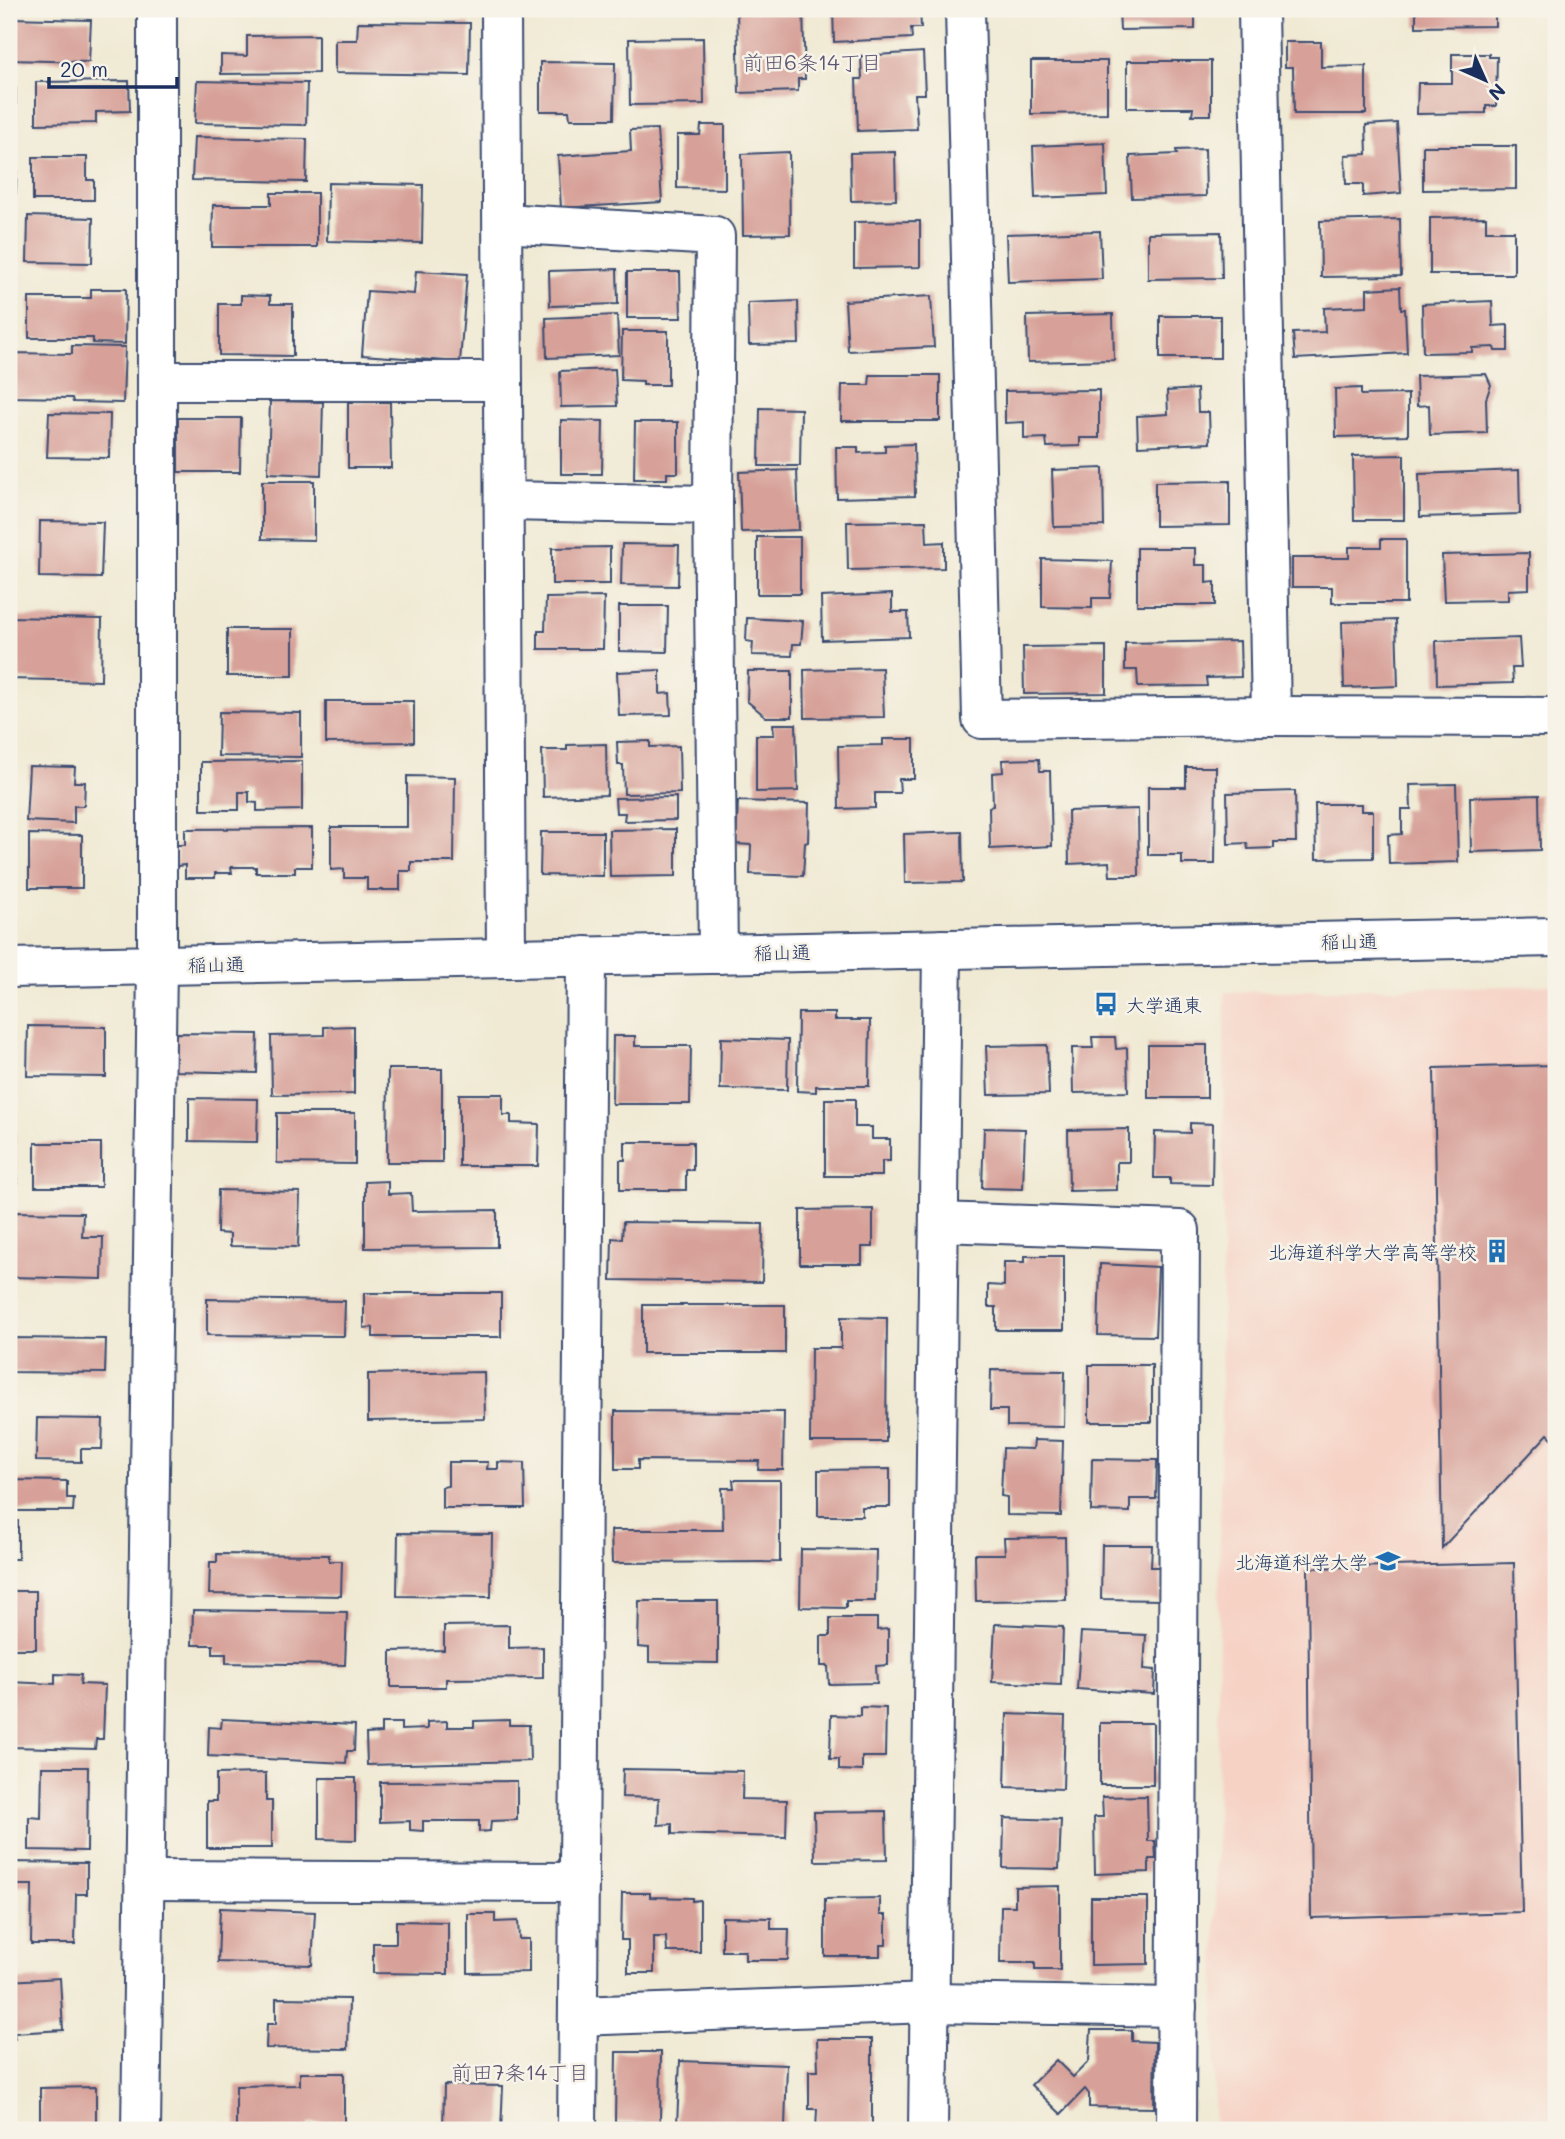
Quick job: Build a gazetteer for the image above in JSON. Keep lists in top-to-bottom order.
{
  "streets": {
    "street": ["稲山通"]
  },
  "districts": ["前田6条14丁目", "前田7条14丁目"],
  "places": {
    "bus stop": ["大学通東"],
    "building": ["北海道科学大学高等学校"],
    "school or university": ["北海道科学大学"]
  },
  "scale_bar": "20 m",
  "north": "bottom right"
}
